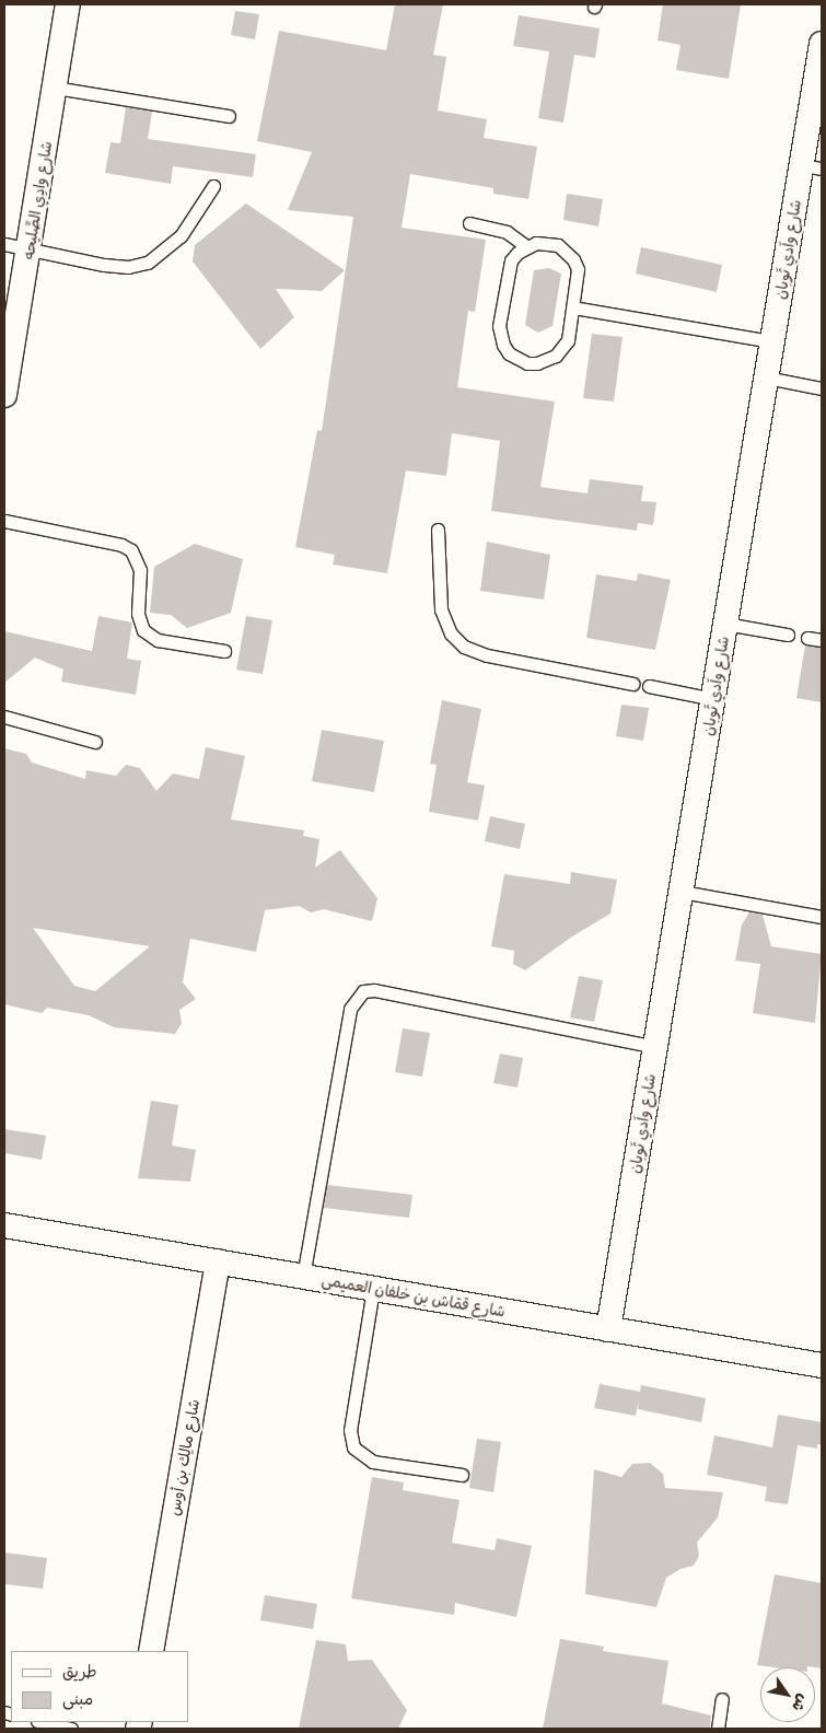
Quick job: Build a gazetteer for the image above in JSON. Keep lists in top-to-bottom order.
{
  "streets": {
    "street": [
      "شارع وادِي الصِّليحه",
      "شارع واَدي ثَوبان",
      "شارع قمّاش بن خلفان العميمي",
      "شارع مالِك بن أوس"
    ]
  },
  "crossings": [
    ["شارع واَدي ثَوبان", "شارع قمّاش بن خلفان العميمي"],
    ["شارع قمّاش بن خلفان العميمي", "شارع مالِك بن أوس"]
  ],
  "legend": ["طريق", "مبنى"],
  "north": "bottom right"
}
